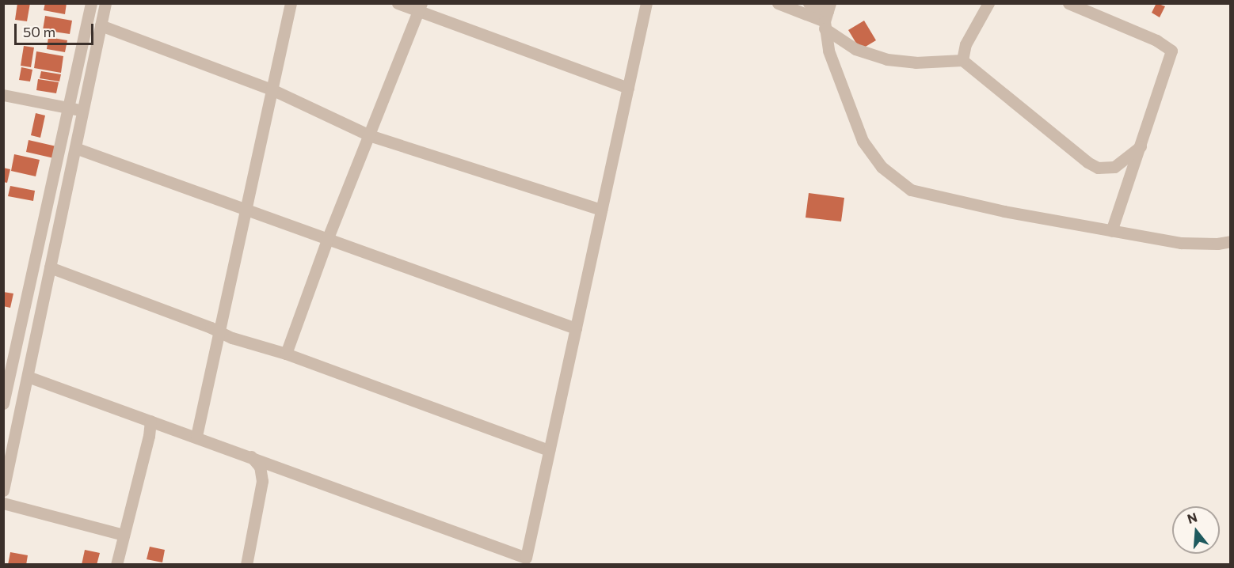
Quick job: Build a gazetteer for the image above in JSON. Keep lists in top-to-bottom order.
{
  "scale_bar": "50 m",
  "north": "top"
}
